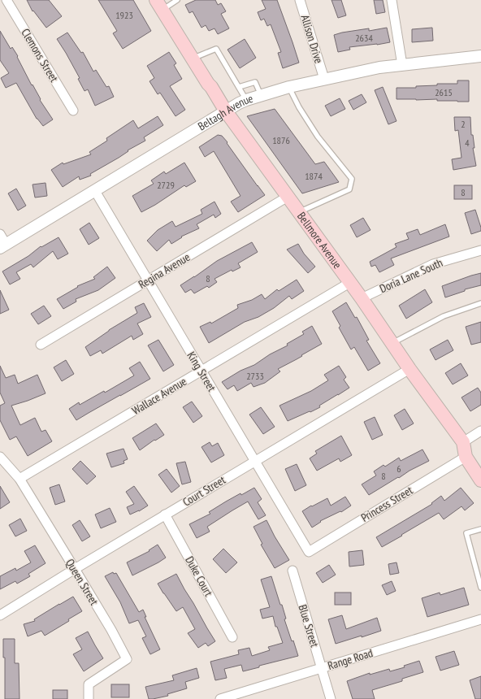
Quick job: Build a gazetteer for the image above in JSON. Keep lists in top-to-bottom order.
{
  "streets": {
    "main road": ["Bellmore Avenue"],
    "street": [
      "Allison Drive",
      "Clemons Street",
      "Beltagh Avenue",
      "Regina Avenue",
      "Doria Lane South",
      "King Street",
      "Wallace Avenue",
      "Court Street",
      "Princess Street",
      "Duke Court",
      "Queen Street",
      "Blue Street",
      "Range Road"
    ]
  },
  "crossings": [
    ["Allison Drive", "Beltagh Avenue"],
    ["Beltagh Avenue", "Bellmore Avenue"],
    ["Beltagh Avenue", "King Street"],
    ["Bellmore Avenue", "Regina Avenue"],
    ["Bellmore Avenue", "Doria Lane South"],
    ["Bellmore Avenue", "Wallace Avenue"],
    ["Bellmore Avenue", "Court Street"],
    ["Bellmore Avenue", "Princess Street"],
    ["Regina Avenue", "King Street"],
    ["King Street", "Wallace Avenue"],
    ["King Street", "Court Street"],
    ["King Street", "Princess Street"],
    ["Wallace Avenue", "Queen Street"],
    ["Court Street", "Duke Court"],
    ["Court Street", "Queen Street"],
    ["Blue Street", "Range Road"]
  ],
  "house_numbers": [
    "1923",
    "2634",
    "2615",
    "2",
    "1876",
    "4",
    "1874",
    "2729",
    "8",
    "8",
    "2733",
    "6",
    "8"
  ]
}
